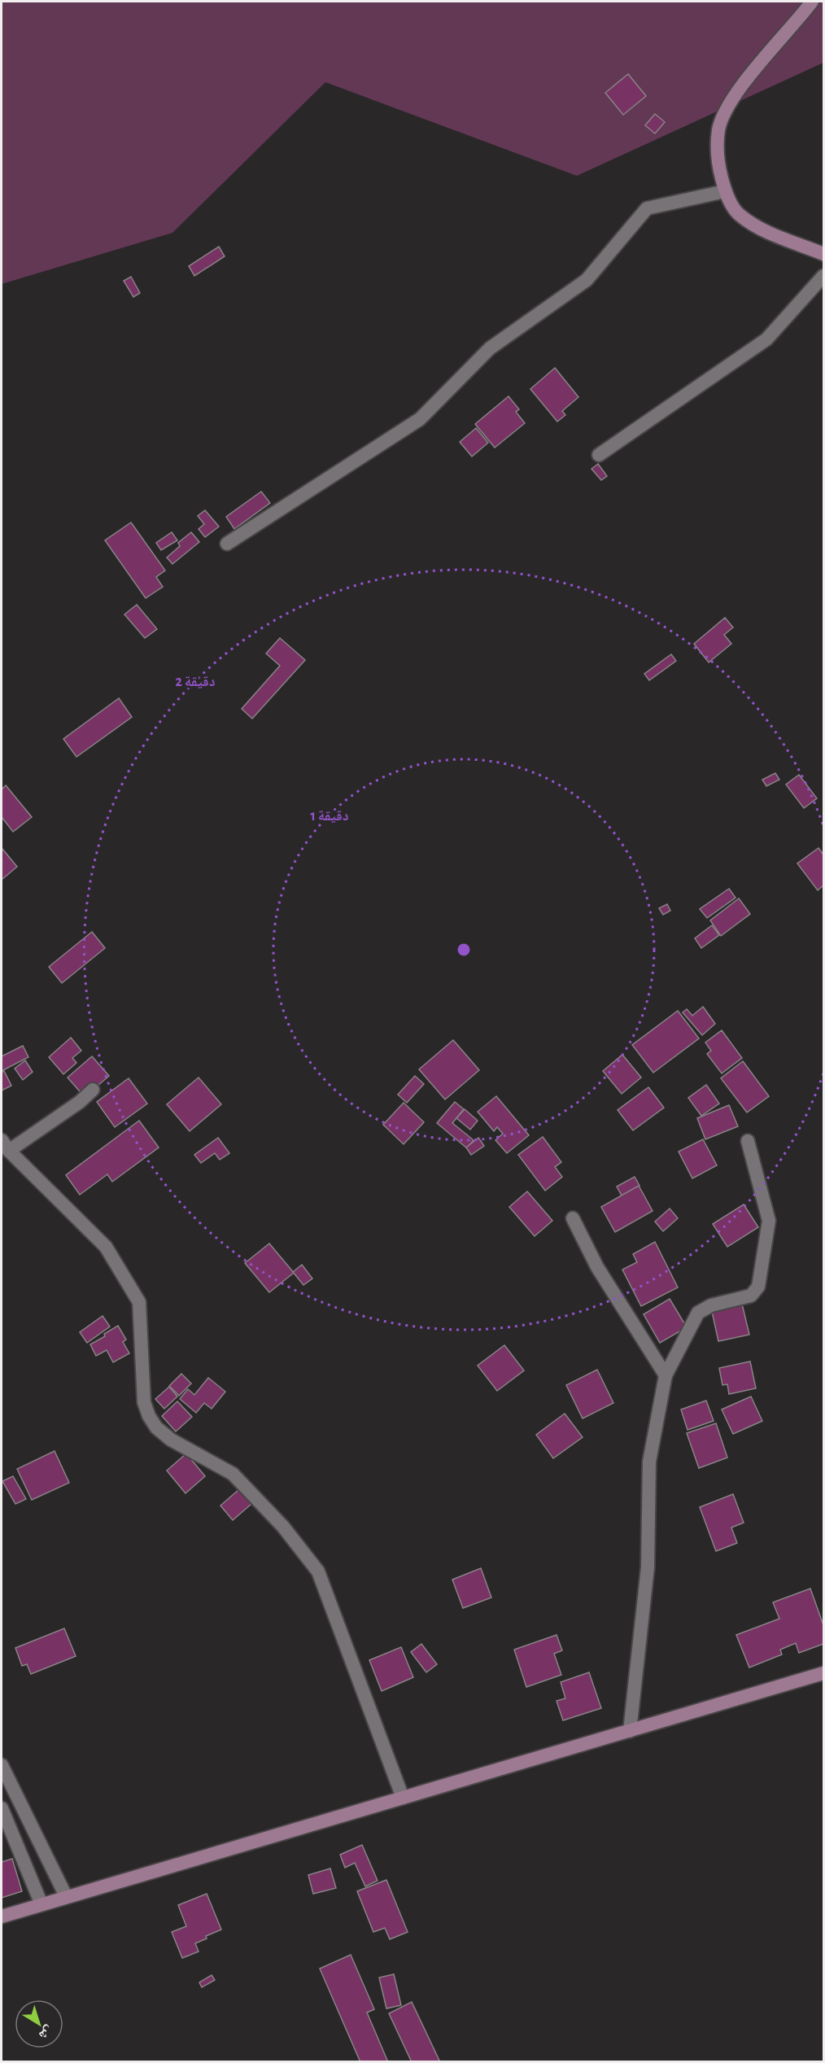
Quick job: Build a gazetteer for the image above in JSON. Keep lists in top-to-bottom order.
{
  "north": "bottom right",
  "rings": ["2 دقيقة", "1 دقيقة"]
}
